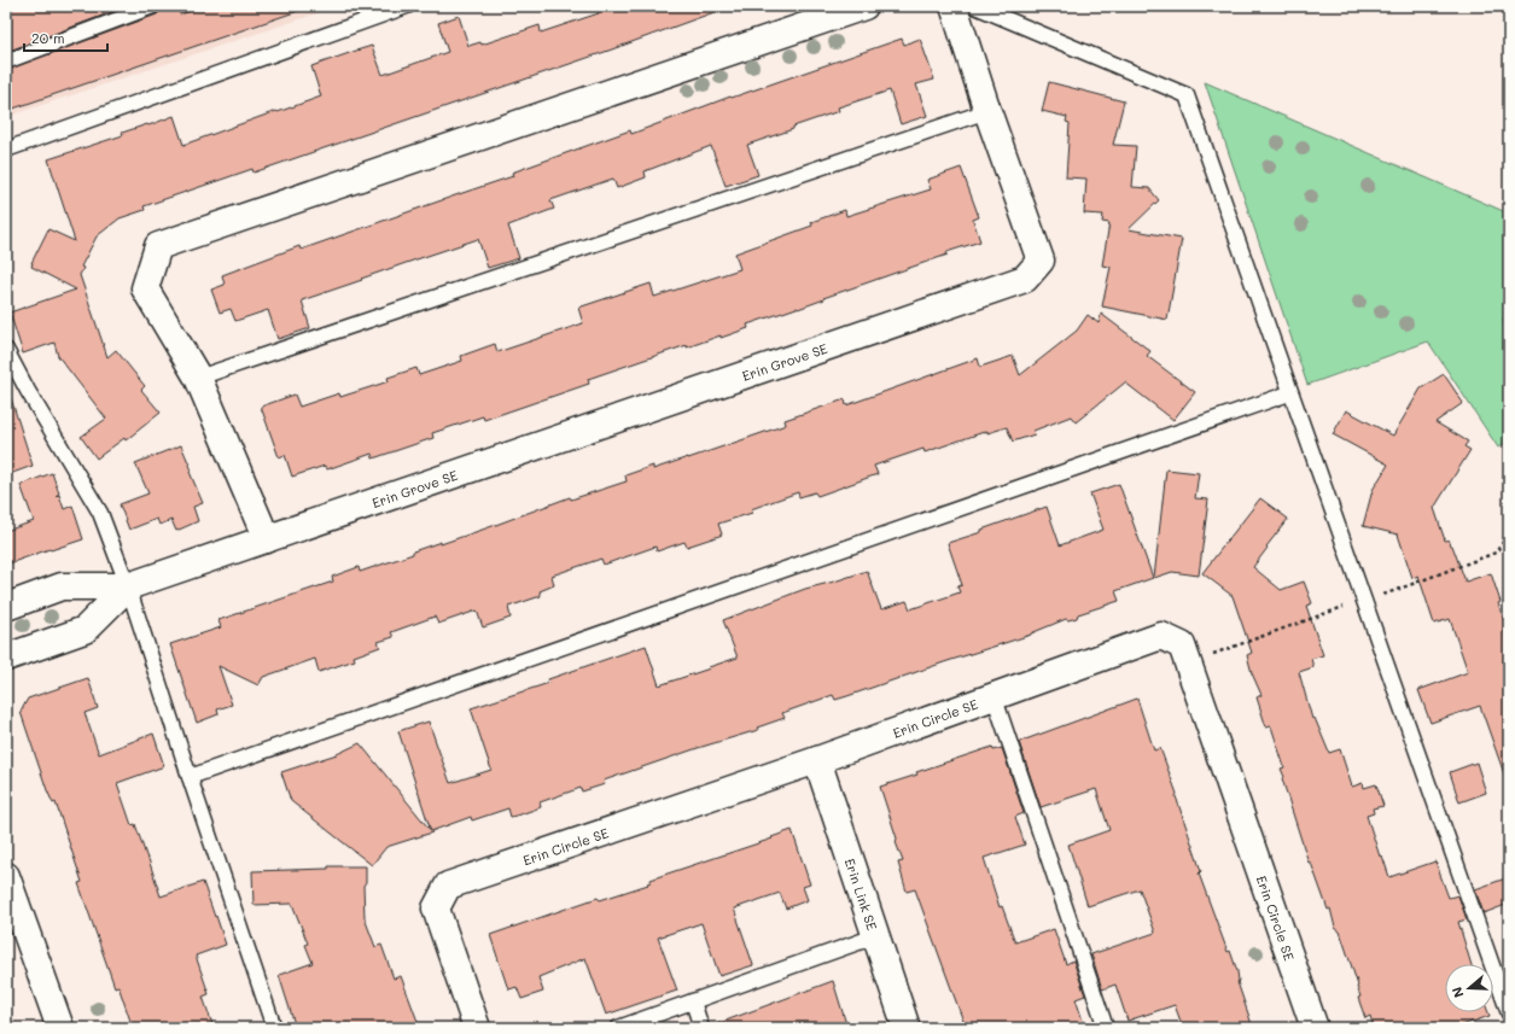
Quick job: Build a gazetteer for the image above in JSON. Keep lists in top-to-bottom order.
{
  "streets": {
    "street": ["Erin Grove SE", "Erin Circle SE", "Erin Link SE"]
  },
  "crossings": [
    ["Erin Circle SE", "Erin Link SE"]
  ],
  "scale_bar": "20 m",
  "north": "left"
}
